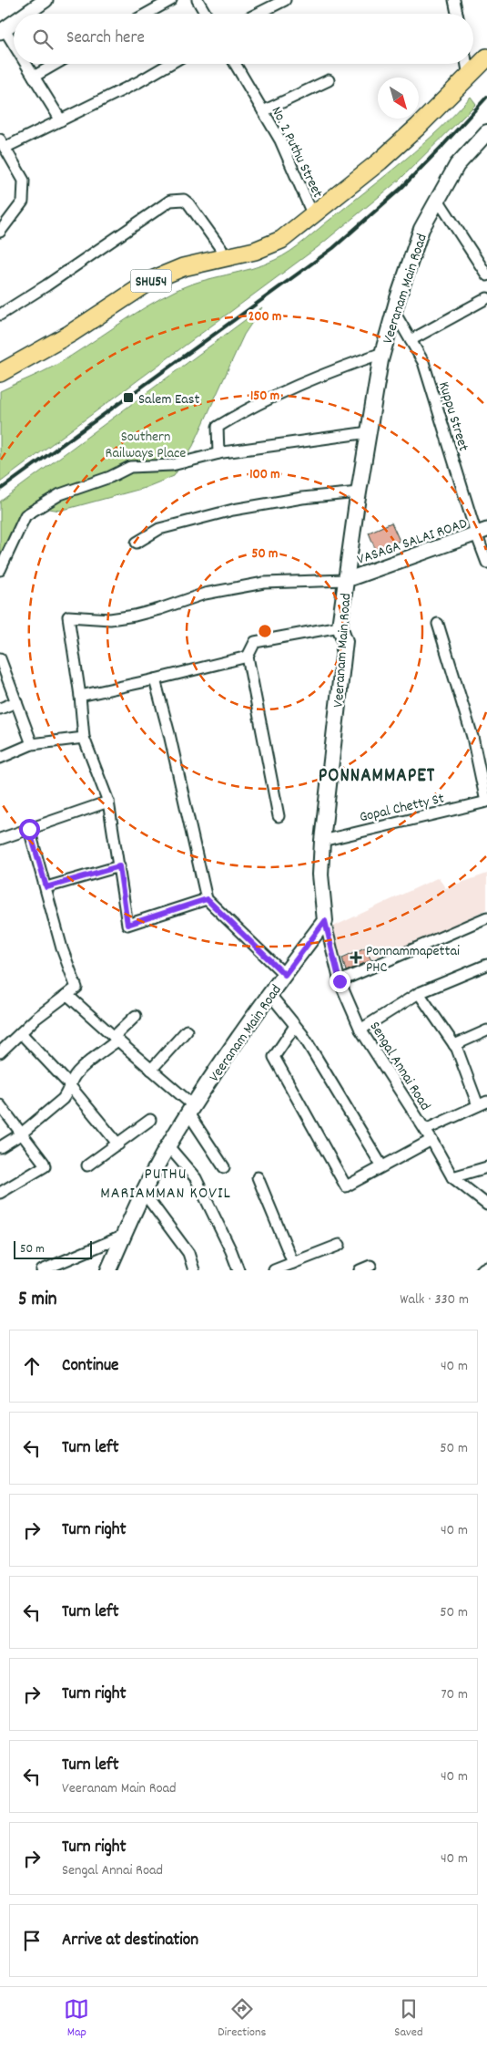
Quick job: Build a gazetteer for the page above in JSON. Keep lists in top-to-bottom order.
{
  "streets": {
    "main road": ["SHU54", "Veeranam Main Road"],
    "street": [
      "No. 2 Puthu Street",
      "Kuppu Street",
      "VASAGA SALAI ROAD",
      "Gopal Chetty St",
      "Sengal Annai Road"
    ]
  },
  "crossings": [
    ["No. 2 Puthu Street", "SHU54"],
    ["Veeranam Main Road", "Kuppu Street"],
    ["Veeranam Main Road", "VASAGA SALAI ROAD"],
    ["Veeranam Main Road", "Gopal Chetty St"],
    ["Veeranam Main Road", "Sengal Annai Road"],
    ["Kuppu Street", "VASAGA SALAI ROAD"]
  ],
  "districts": ["PONNAMMAPET", "PUTHU MARIAMMAN KOVIL"],
  "parks": ["Southern Railways Place"],
  "places": {
    "transit": ["Salem East"],
    "health": ["Ponnammapettai PHC"]
  },
  "scale_bar": "50 m",
  "north": "bottom right",
  "page": {
    "search": "Search here",
    "scale": "50 m",
    "heading": ["5 min", "Walk · 330 m"],
    "list": [
      ["Continue", "40 m"],
      ["Turn left", "50 m"],
      ["Turn right", "40 m"],
      ["Turn left", "50 m"],
      ["Turn right", "70 m"],
      ["Turn left", "Veeranam Main Road", "40 m"],
      ["Turn right", "Sengal Annai Road", "40 m"],
      "Arrive at destination"
    ],
    "nav": ["Map", "Directions", "Saved"]
  },
  "rings": [
    "200 m",
    "150 m",
    "100 m",
    "50 m"
  ]
}
